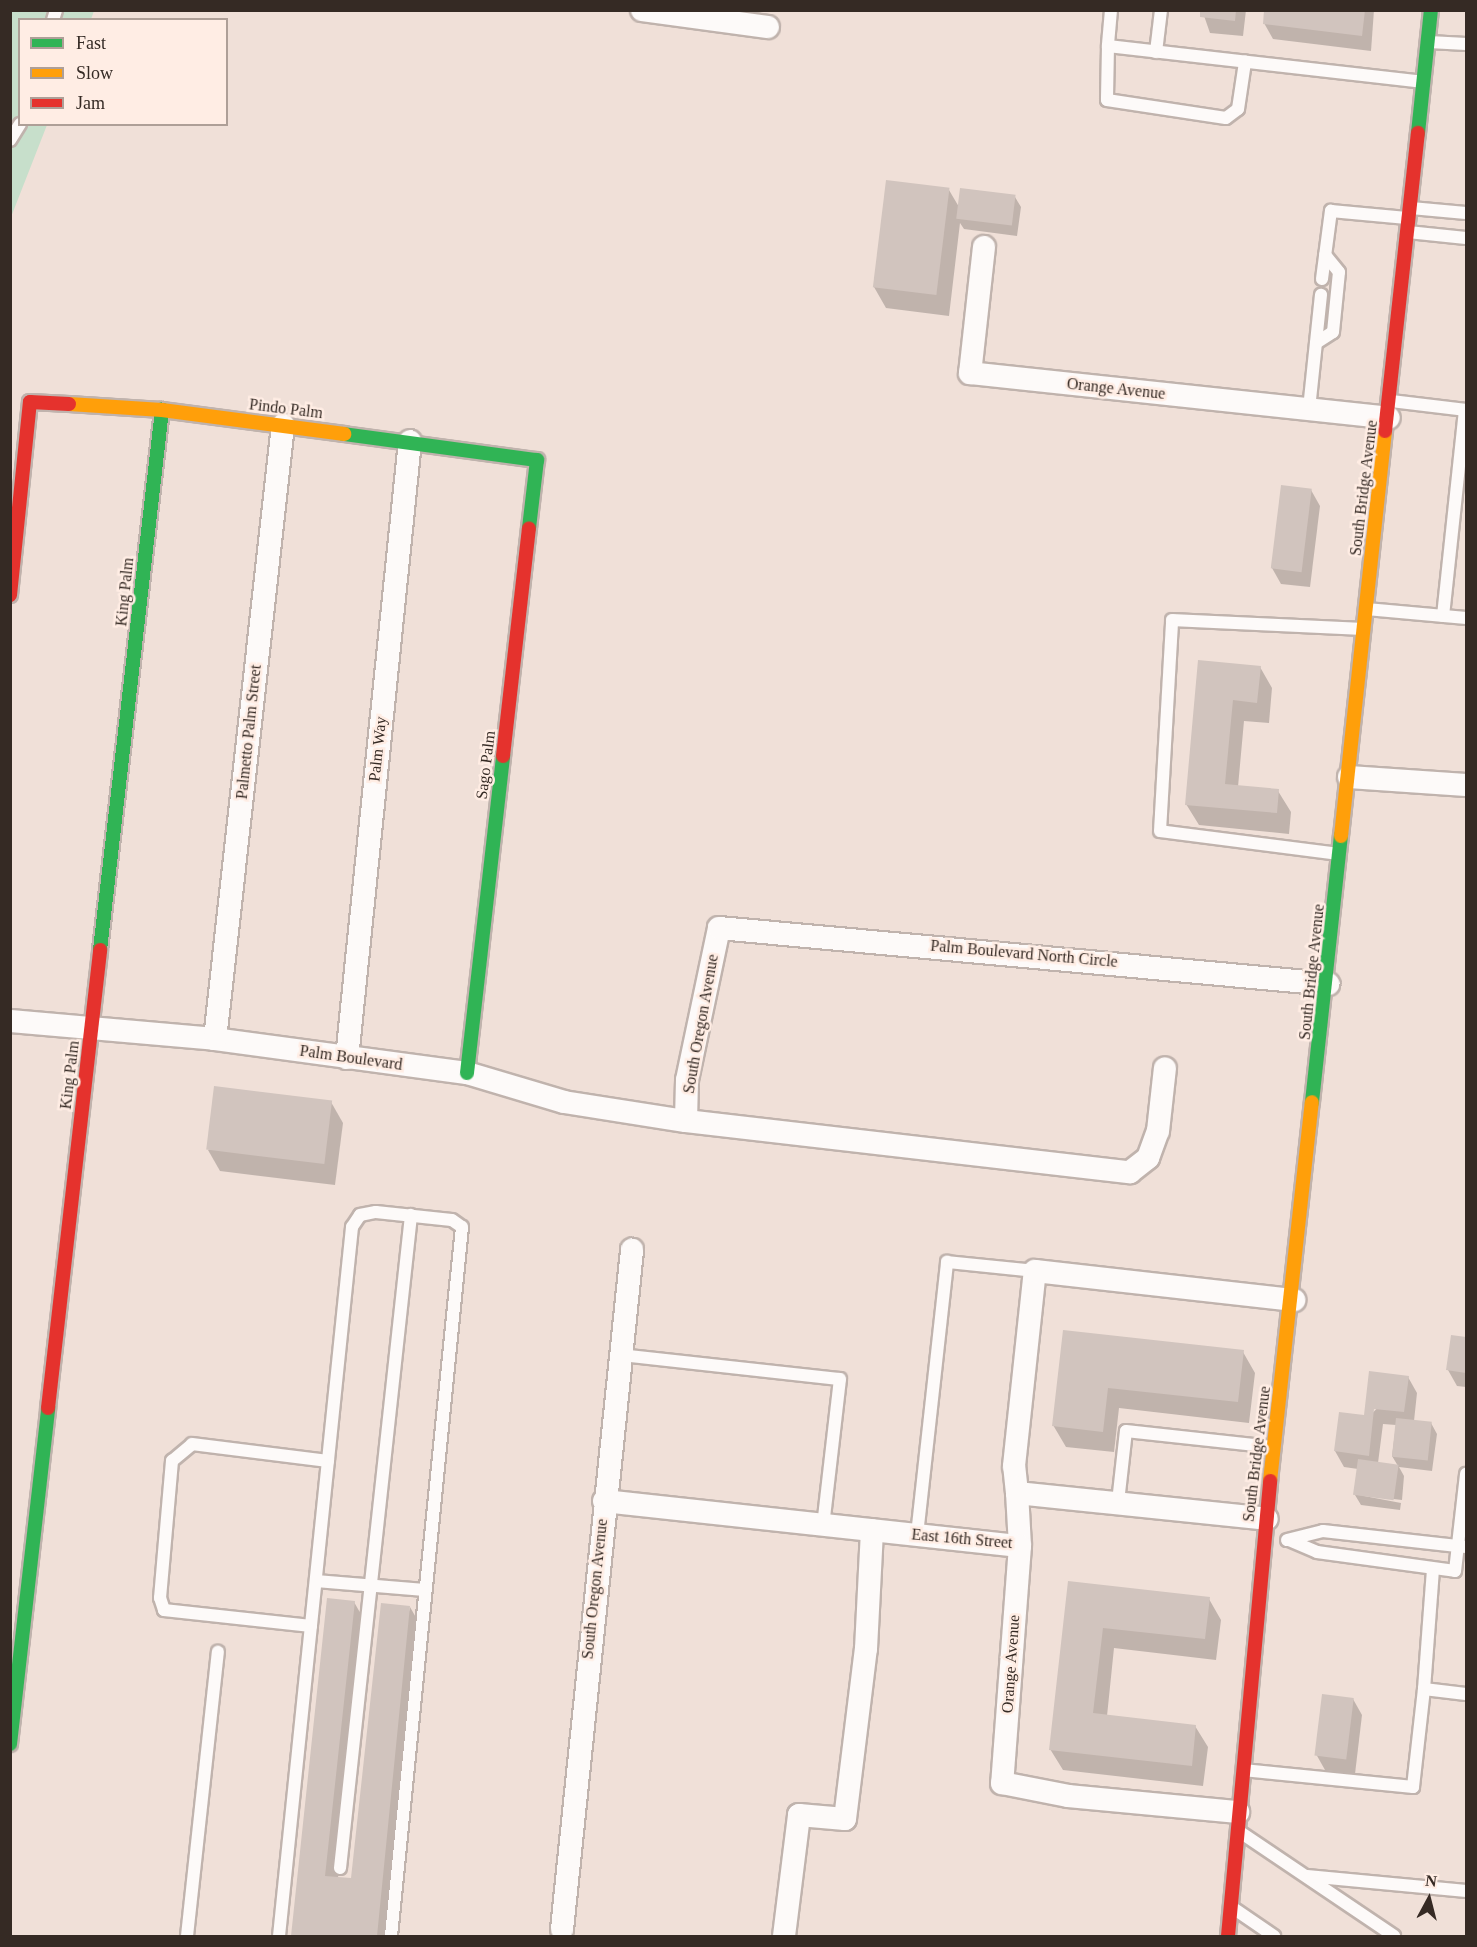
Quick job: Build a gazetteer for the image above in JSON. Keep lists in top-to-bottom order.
{
  "streets": {
    "street": [
      "Orange Avenue",
      "Pindo Palm",
      "South Bridge Avenue",
      "King Palm",
      "Palmetto Palm Street",
      "Palm Way",
      "Sago Palm",
      "Palm Boulevard North Circle",
      "South Oregon Avenue",
      "Palm Boulevard",
      "East 16th Street"
    ]
  },
  "crossings": [
    ["Orange Avenue", "South Bridge Avenue"],
    ["Orange Avenue", "East 16th Street"],
    ["Pindo Palm", "King Palm"],
    ["Pindo Palm", "Palmetto Palm Street"],
    ["Pindo Palm", "Palm Way"],
    ["Pindo Palm", "Sago Palm"],
    ["South Bridge Avenue", "Palm Boulevard North Circle"],
    ["King Palm", "Palm Boulevard"],
    ["Palmetto Palm Street", "Palm Boulevard"],
    ["Palm Way", "Palm Boulevard"],
    ["Sago Palm", "Palm Boulevard"],
    ["Palm Boulevard North Circle", "South Oregon Avenue"],
    ["South Oregon Avenue", "Palm Boulevard"],
    ["South Oregon Avenue", "East 16th Street"]
  ],
  "legend": ["Fast", "Slow", "Jam"],
  "north": "top"
}
